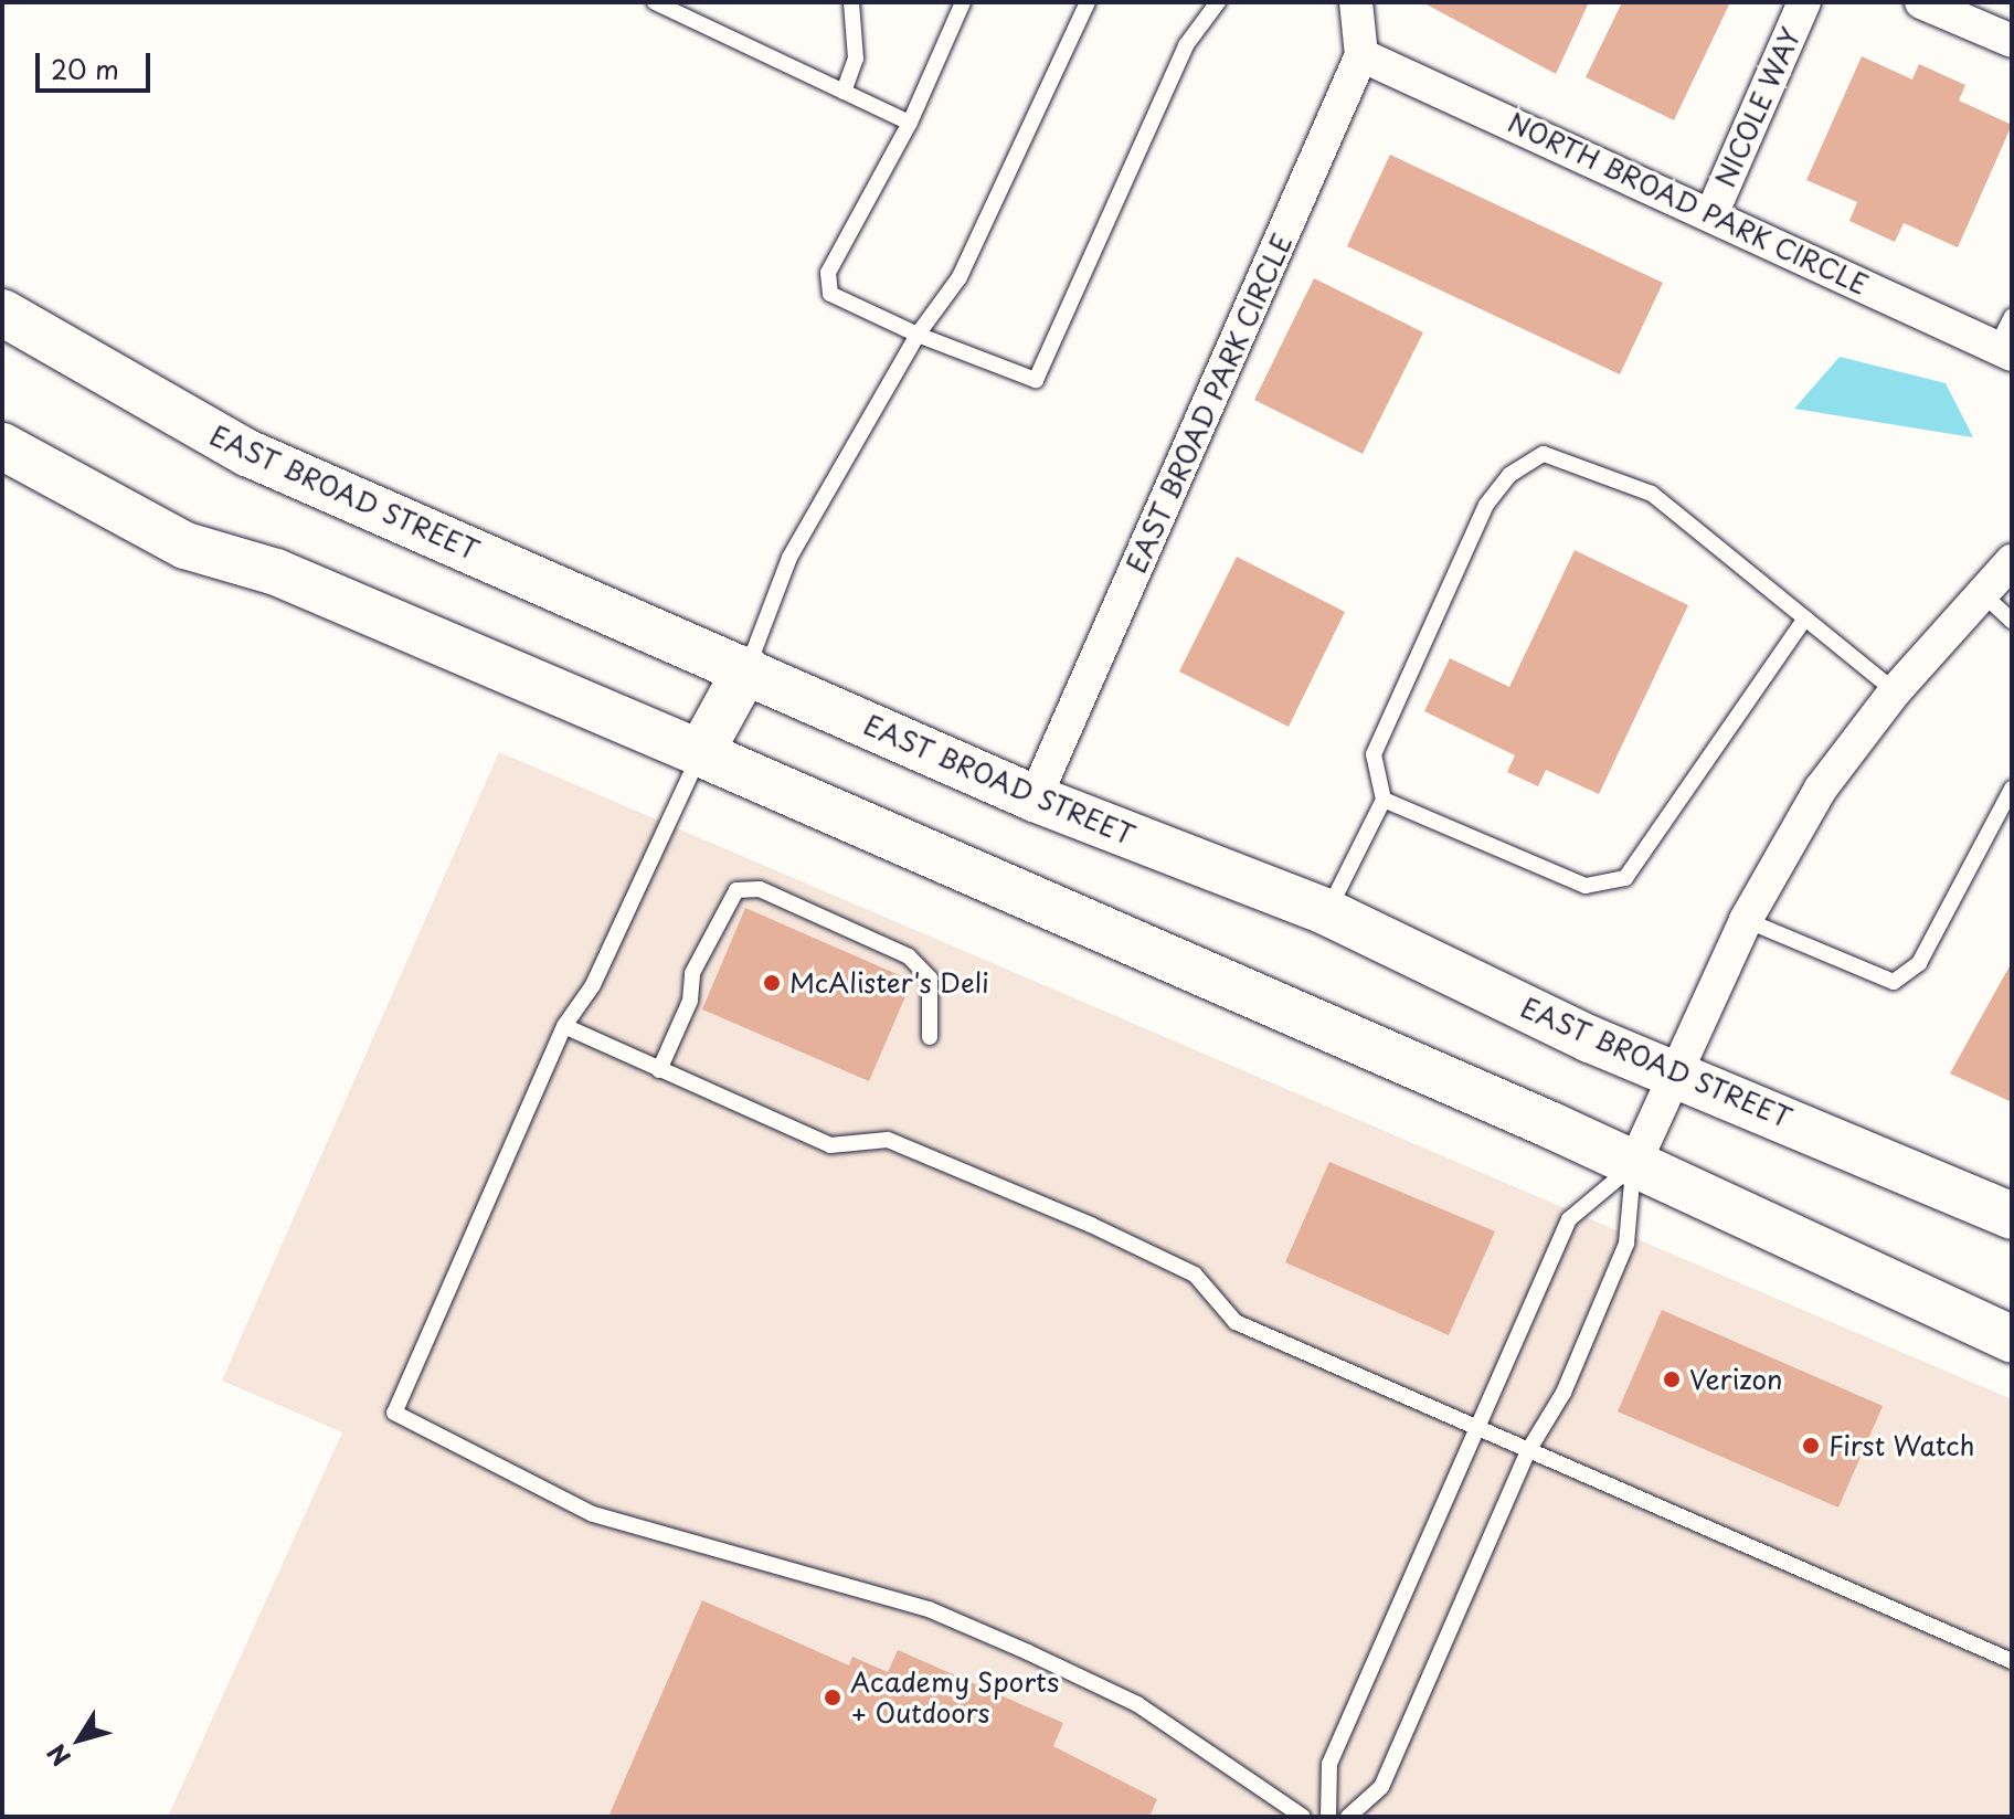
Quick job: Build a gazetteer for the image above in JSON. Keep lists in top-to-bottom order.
{
  "streets": {
    "main road": ["EAST BROAD STREET"],
    "street": ["NICOLE WAY", "NORTH BROAD PARK CIRCLE", "EAST BROAD PARK CIRCLE"]
  },
  "crossings": [
    ["NICOLE WAY", "NORTH BROAD PARK CIRCLE"],
    ["NORTH BROAD PARK CIRCLE", "EAST BROAD PARK CIRCLE"],
    ["EAST BROAD PARK CIRCLE", "EAST BROAD STREET"]
  ],
  "places": [
    "McAlister's Deli",
    "Verizon",
    "First Watch",
    "Academy Sports + Outdoors"
  ],
  "scale_bar": "20 m",
  "north": "bottom left"
}
